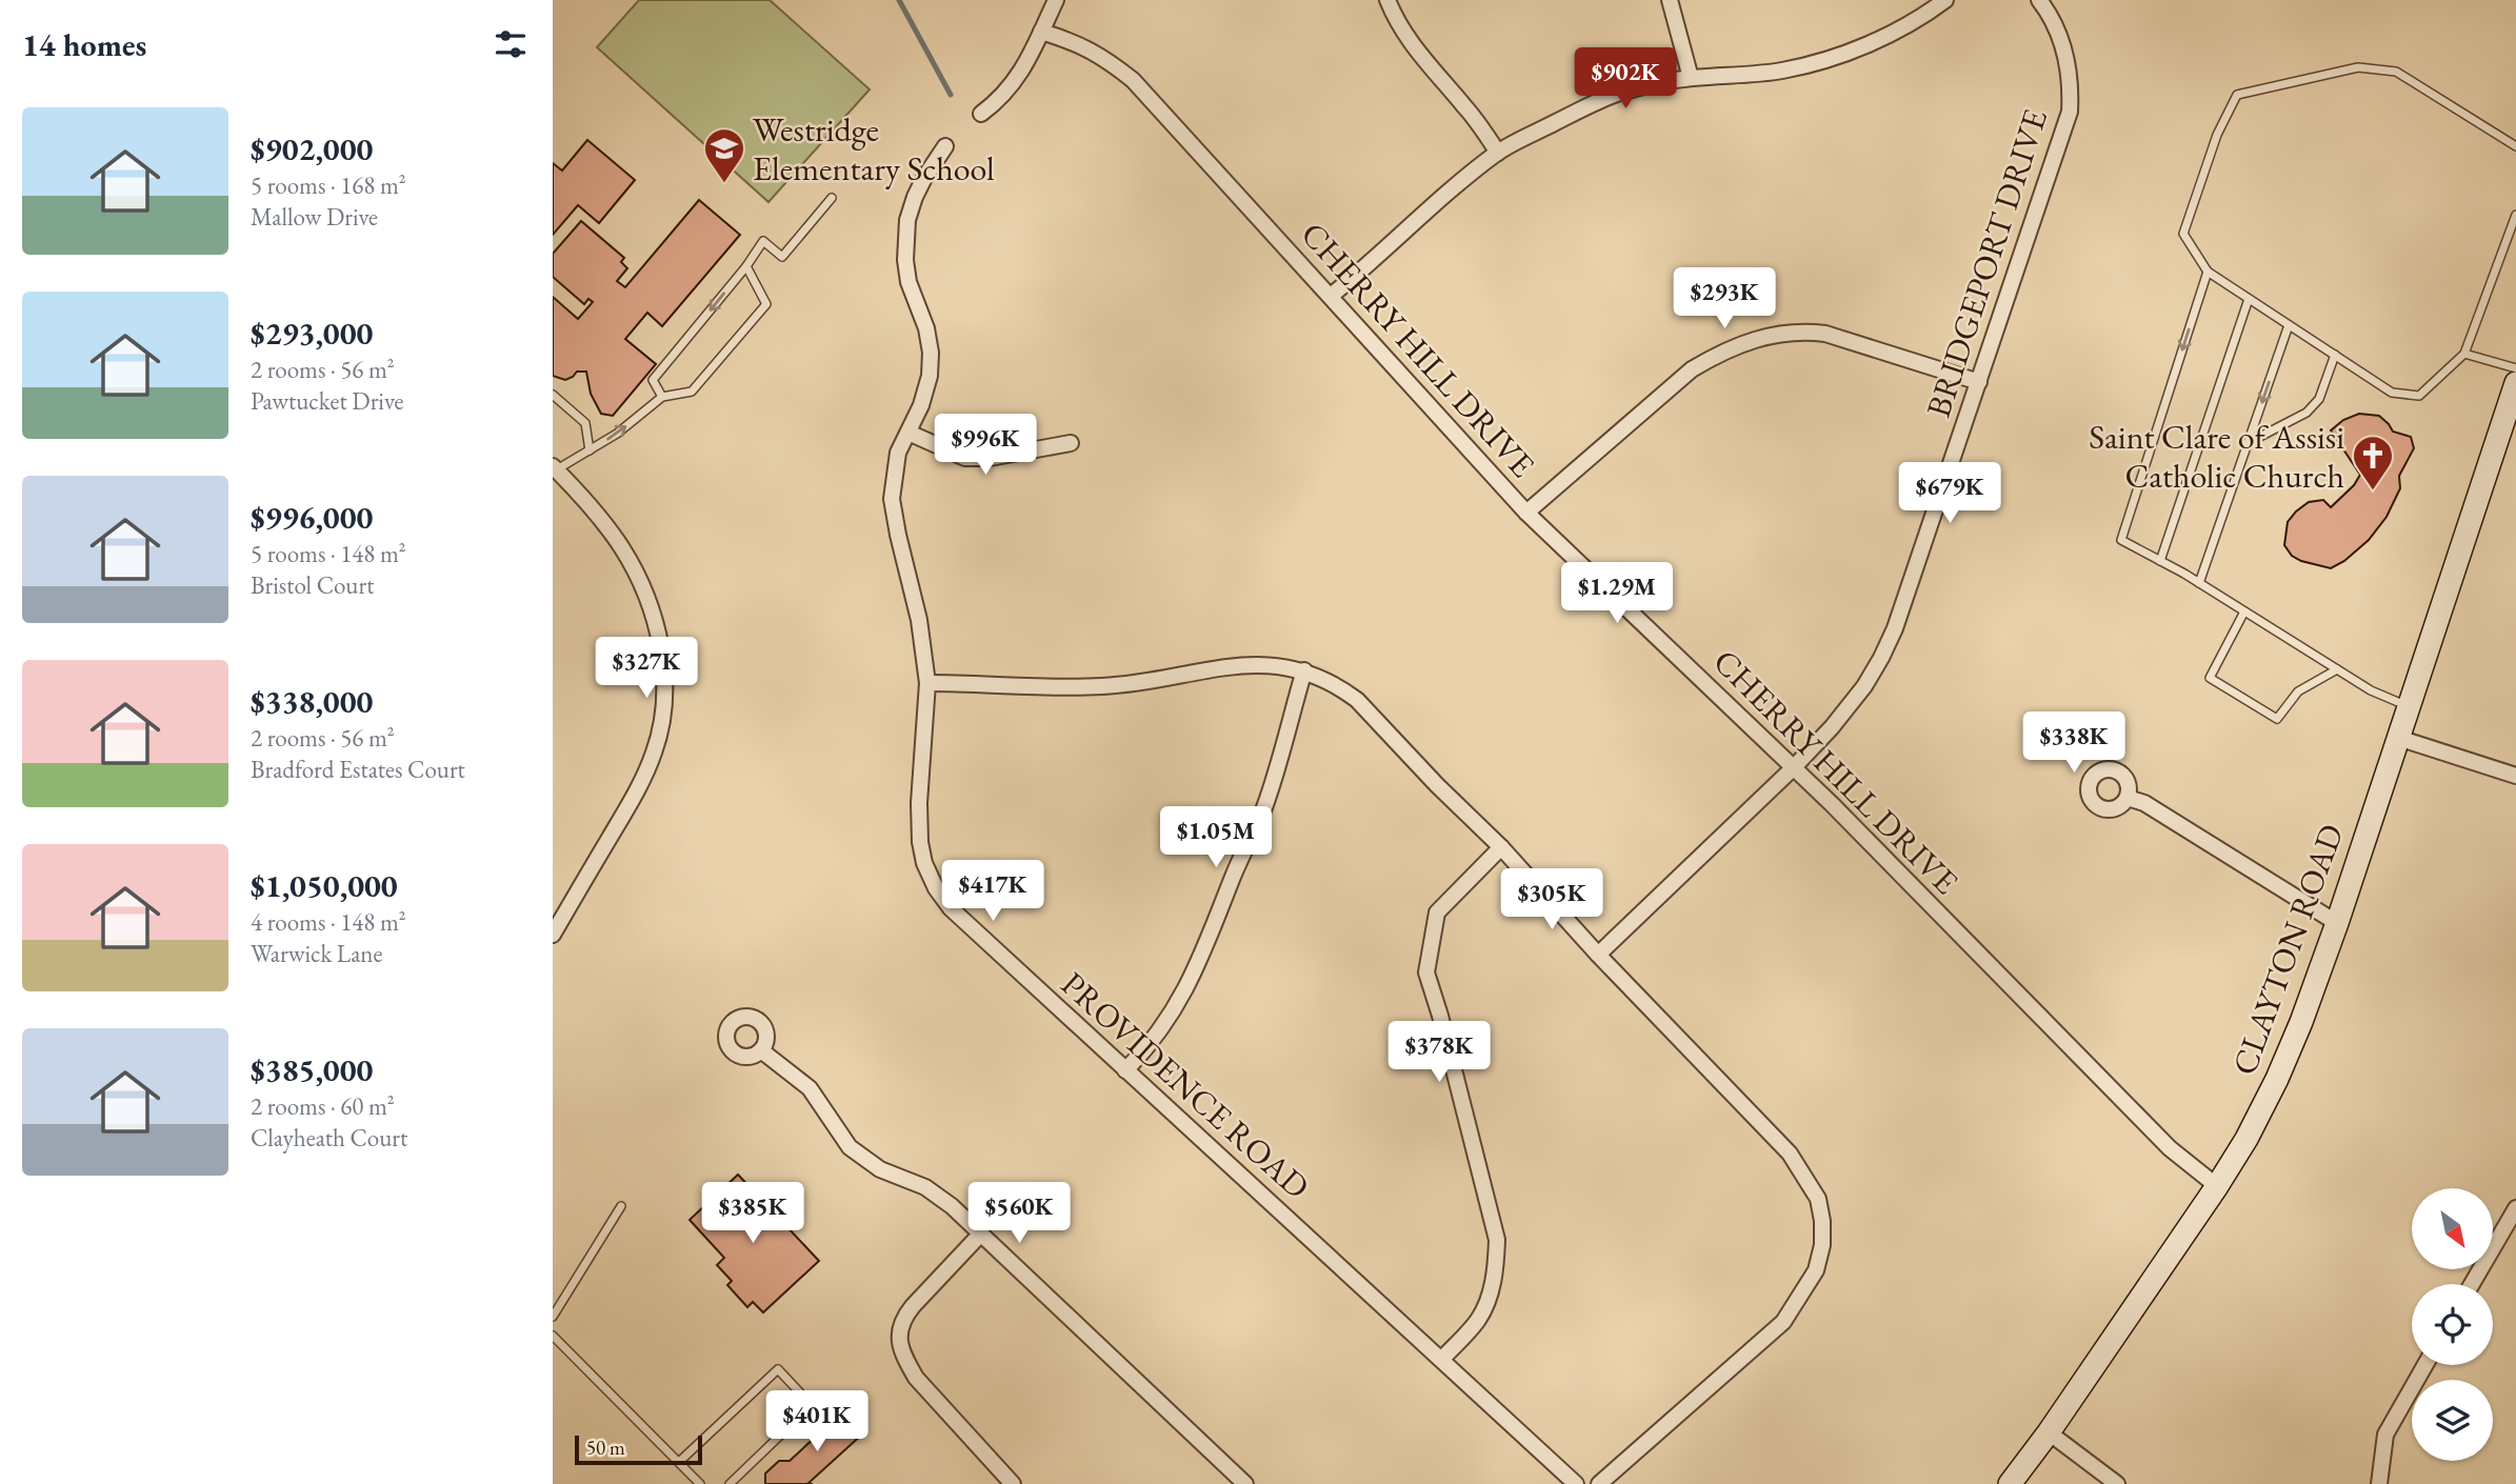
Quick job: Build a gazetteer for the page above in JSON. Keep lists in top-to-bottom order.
{
  "streets": {
    "main road": ["CLAYTON ROAD"],
    "street": ["BRIDGEPORT DRIVE", "CHERRY HILL DRIVE", "PROVIDENCE ROAD"]
  },
  "crossings": [
    ["BRIDGEPORT DRIVE", "CHERRY HILL DRIVE"],
    ["CHERRY HILL DRIVE", "CLAYTON ROAD"]
  ],
  "places": {
    "school or university": ["Westridge Elementary School"],
    "church": ["Saint Clare of Assisi Catholic Church"]
  },
  "scale_bar": "50 m",
  "north": "bottom right",
  "page": {
    "heading": "14 homes",
    "price": [
      "$902K",
      "$293K",
      "$996K",
      "$679K",
      "$1.29M",
      "$327K",
      "$338K",
      "$1.05M",
      "$417K",
      "$305K",
      "$378K",
      "$385K",
      "$560K",
      "$401K"
    ],
    "list": [
      {
        "name": "$902,000",
        "note": "5 rooms · 168 m² · Mallow Drive"
      },
      {
        "name": "$293,000",
        "note": "2 rooms · 56 m² · Pawtucket Drive"
      },
      {
        "name": "$996,000",
        "note": "5 rooms · 148 m² · Bristol Court"
      },
      {
        "name": "$338,000",
        "note": "2 rooms · 56 m² · Bradford Estates Court"
      },
      {
        "name": "$1,050,000",
        "note": "4 rooms · 148 m² · Warwick Lane"
      },
      {
        "name": "$385,000",
        "note": "2 rooms · 60 m² · Clayheath Court"
      }
    ],
    "scale": "50 m"
  }
}
